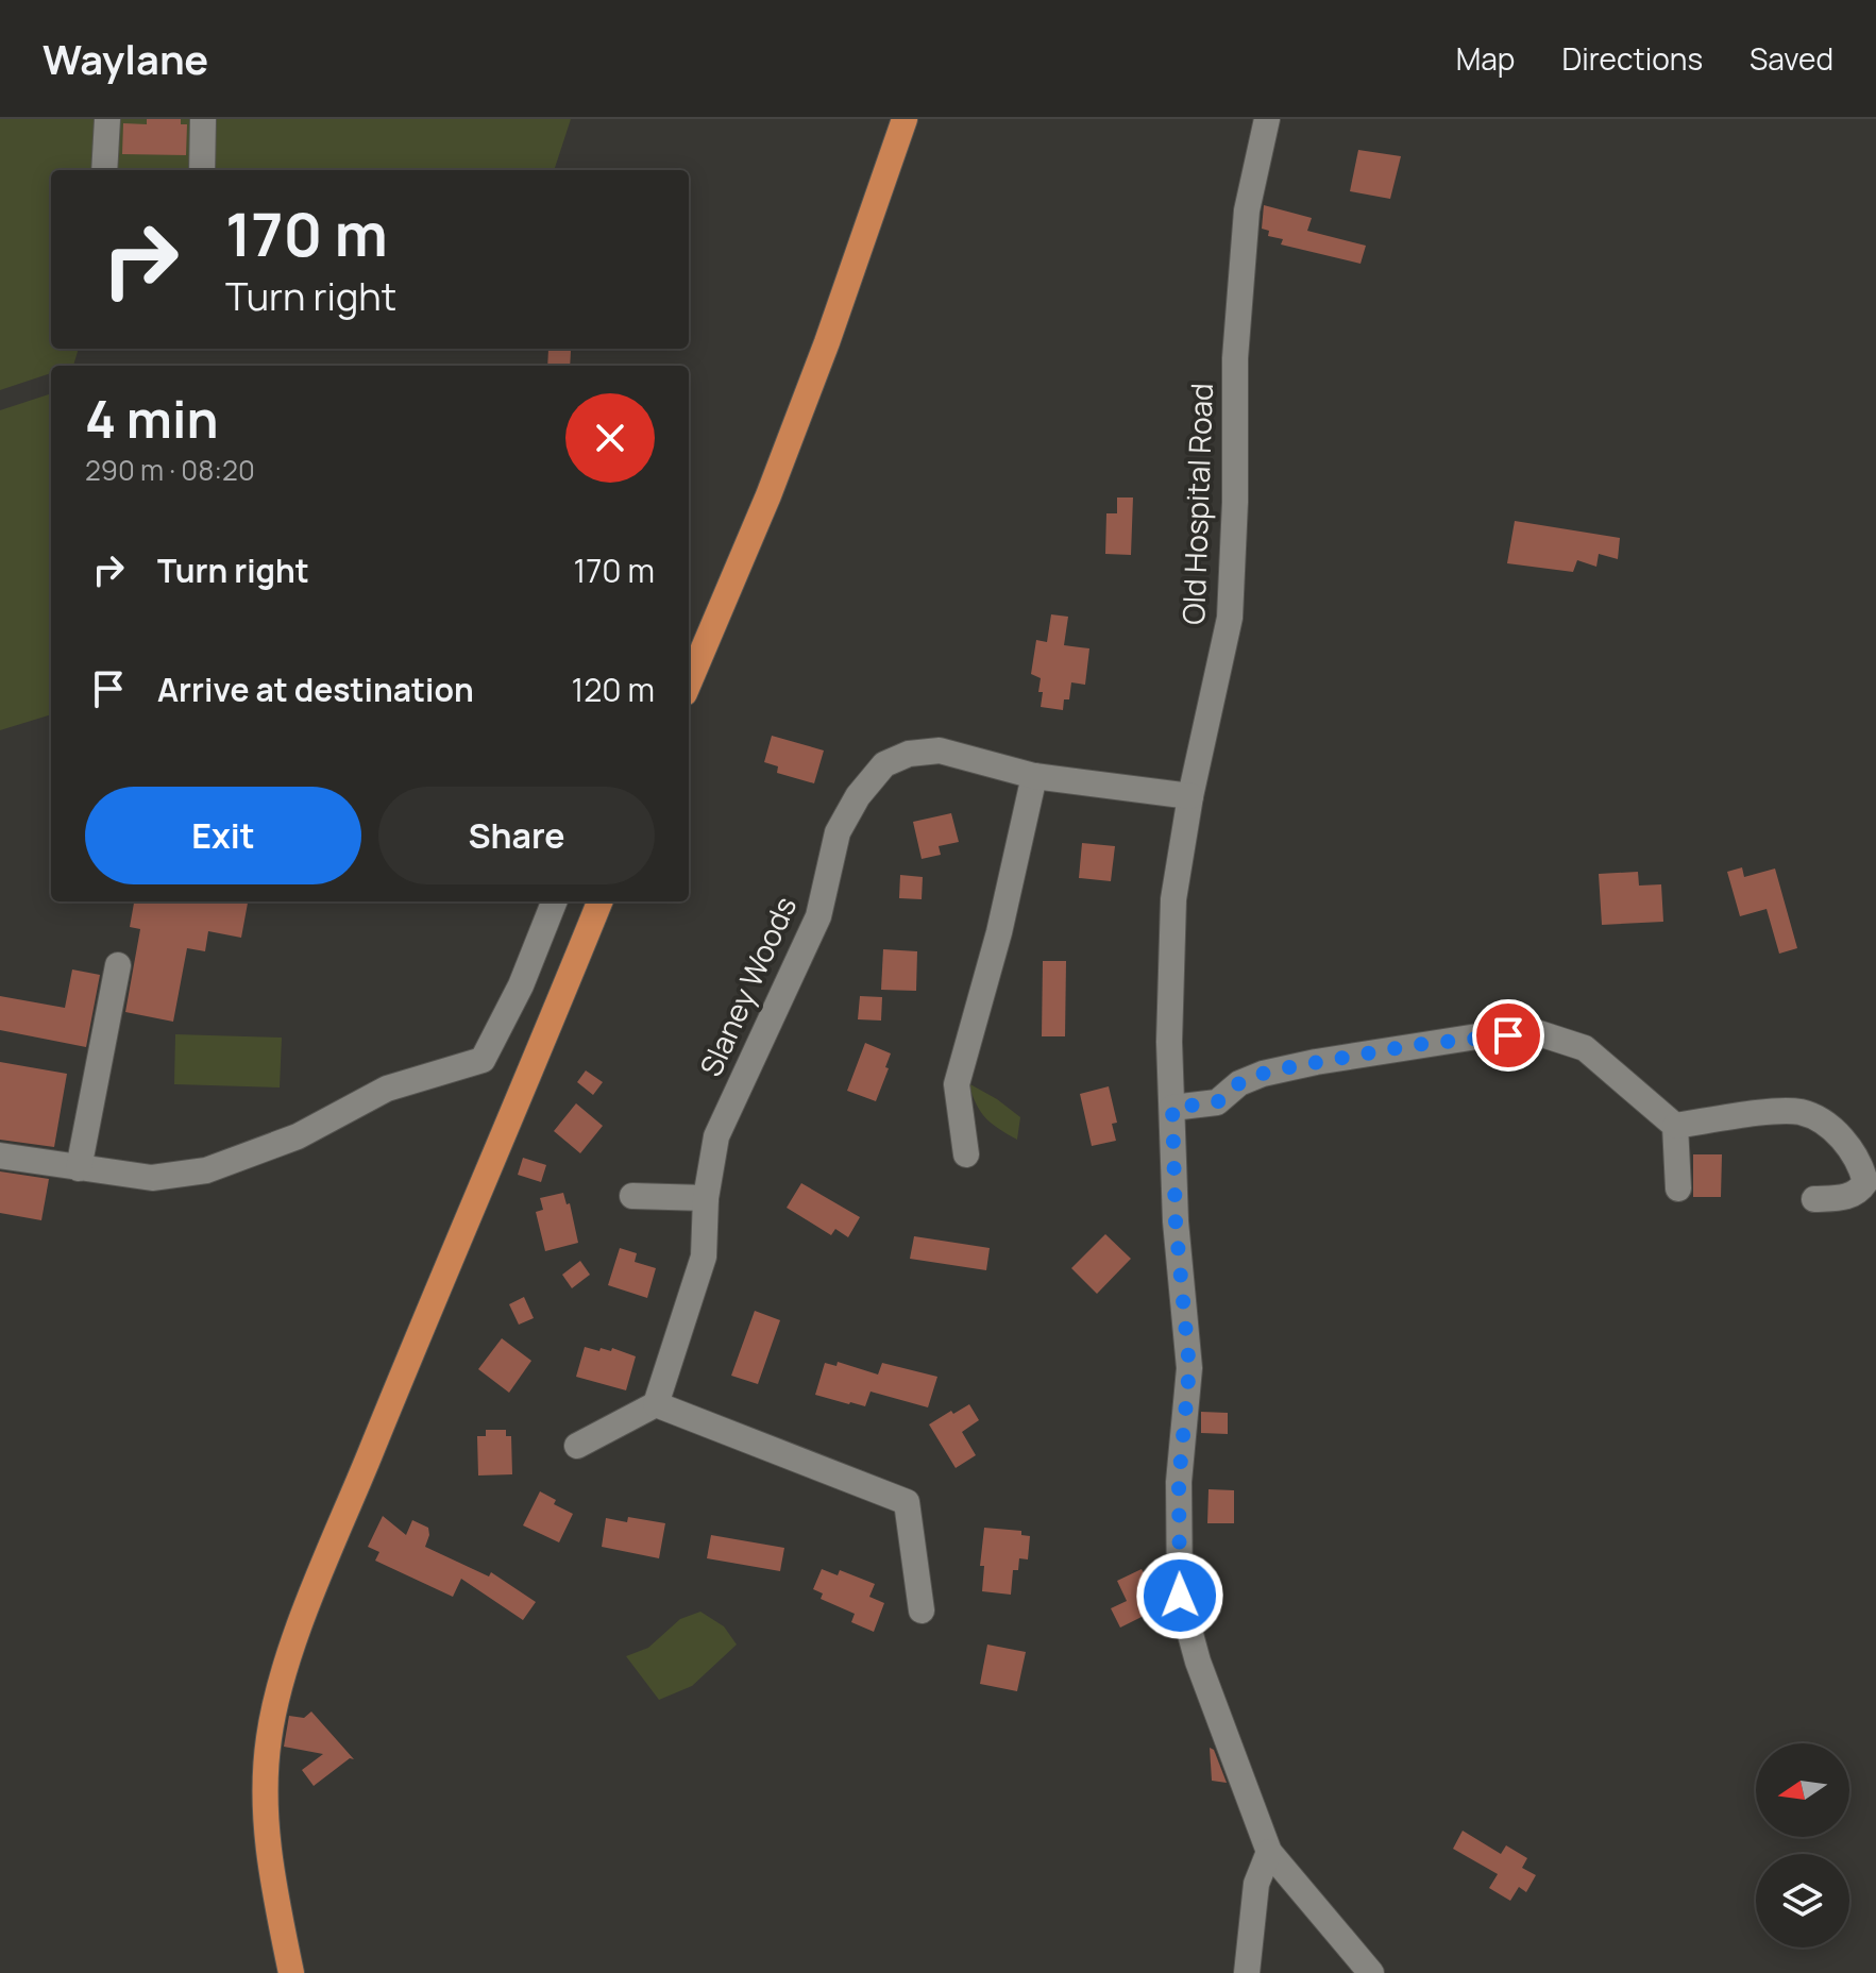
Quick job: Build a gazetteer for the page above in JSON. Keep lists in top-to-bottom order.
{
  "streets": {
    "street": ["Old Hospital Road", "Slaney Woods"]
  },
  "crossings": [
    ["Old Hospital Road", "Slaney Woods"]
  ],
  "north": "left",
  "page": {
    "header": "Waylane",
    "nav": ["Map", "Directions", "Saved"],
    "turn": ["170 m", "Turn right"],
    "heading": ["4 min", "290 m · 08:20"],
    "list": [
      {
        "name": "Turn right",
        "value": "170 m"
      },
      {
        "name": "Arrive at destination",
        "value": "120 m"
      }
    ],
    "buttons": ["Exit", "Share"]
  }
}
